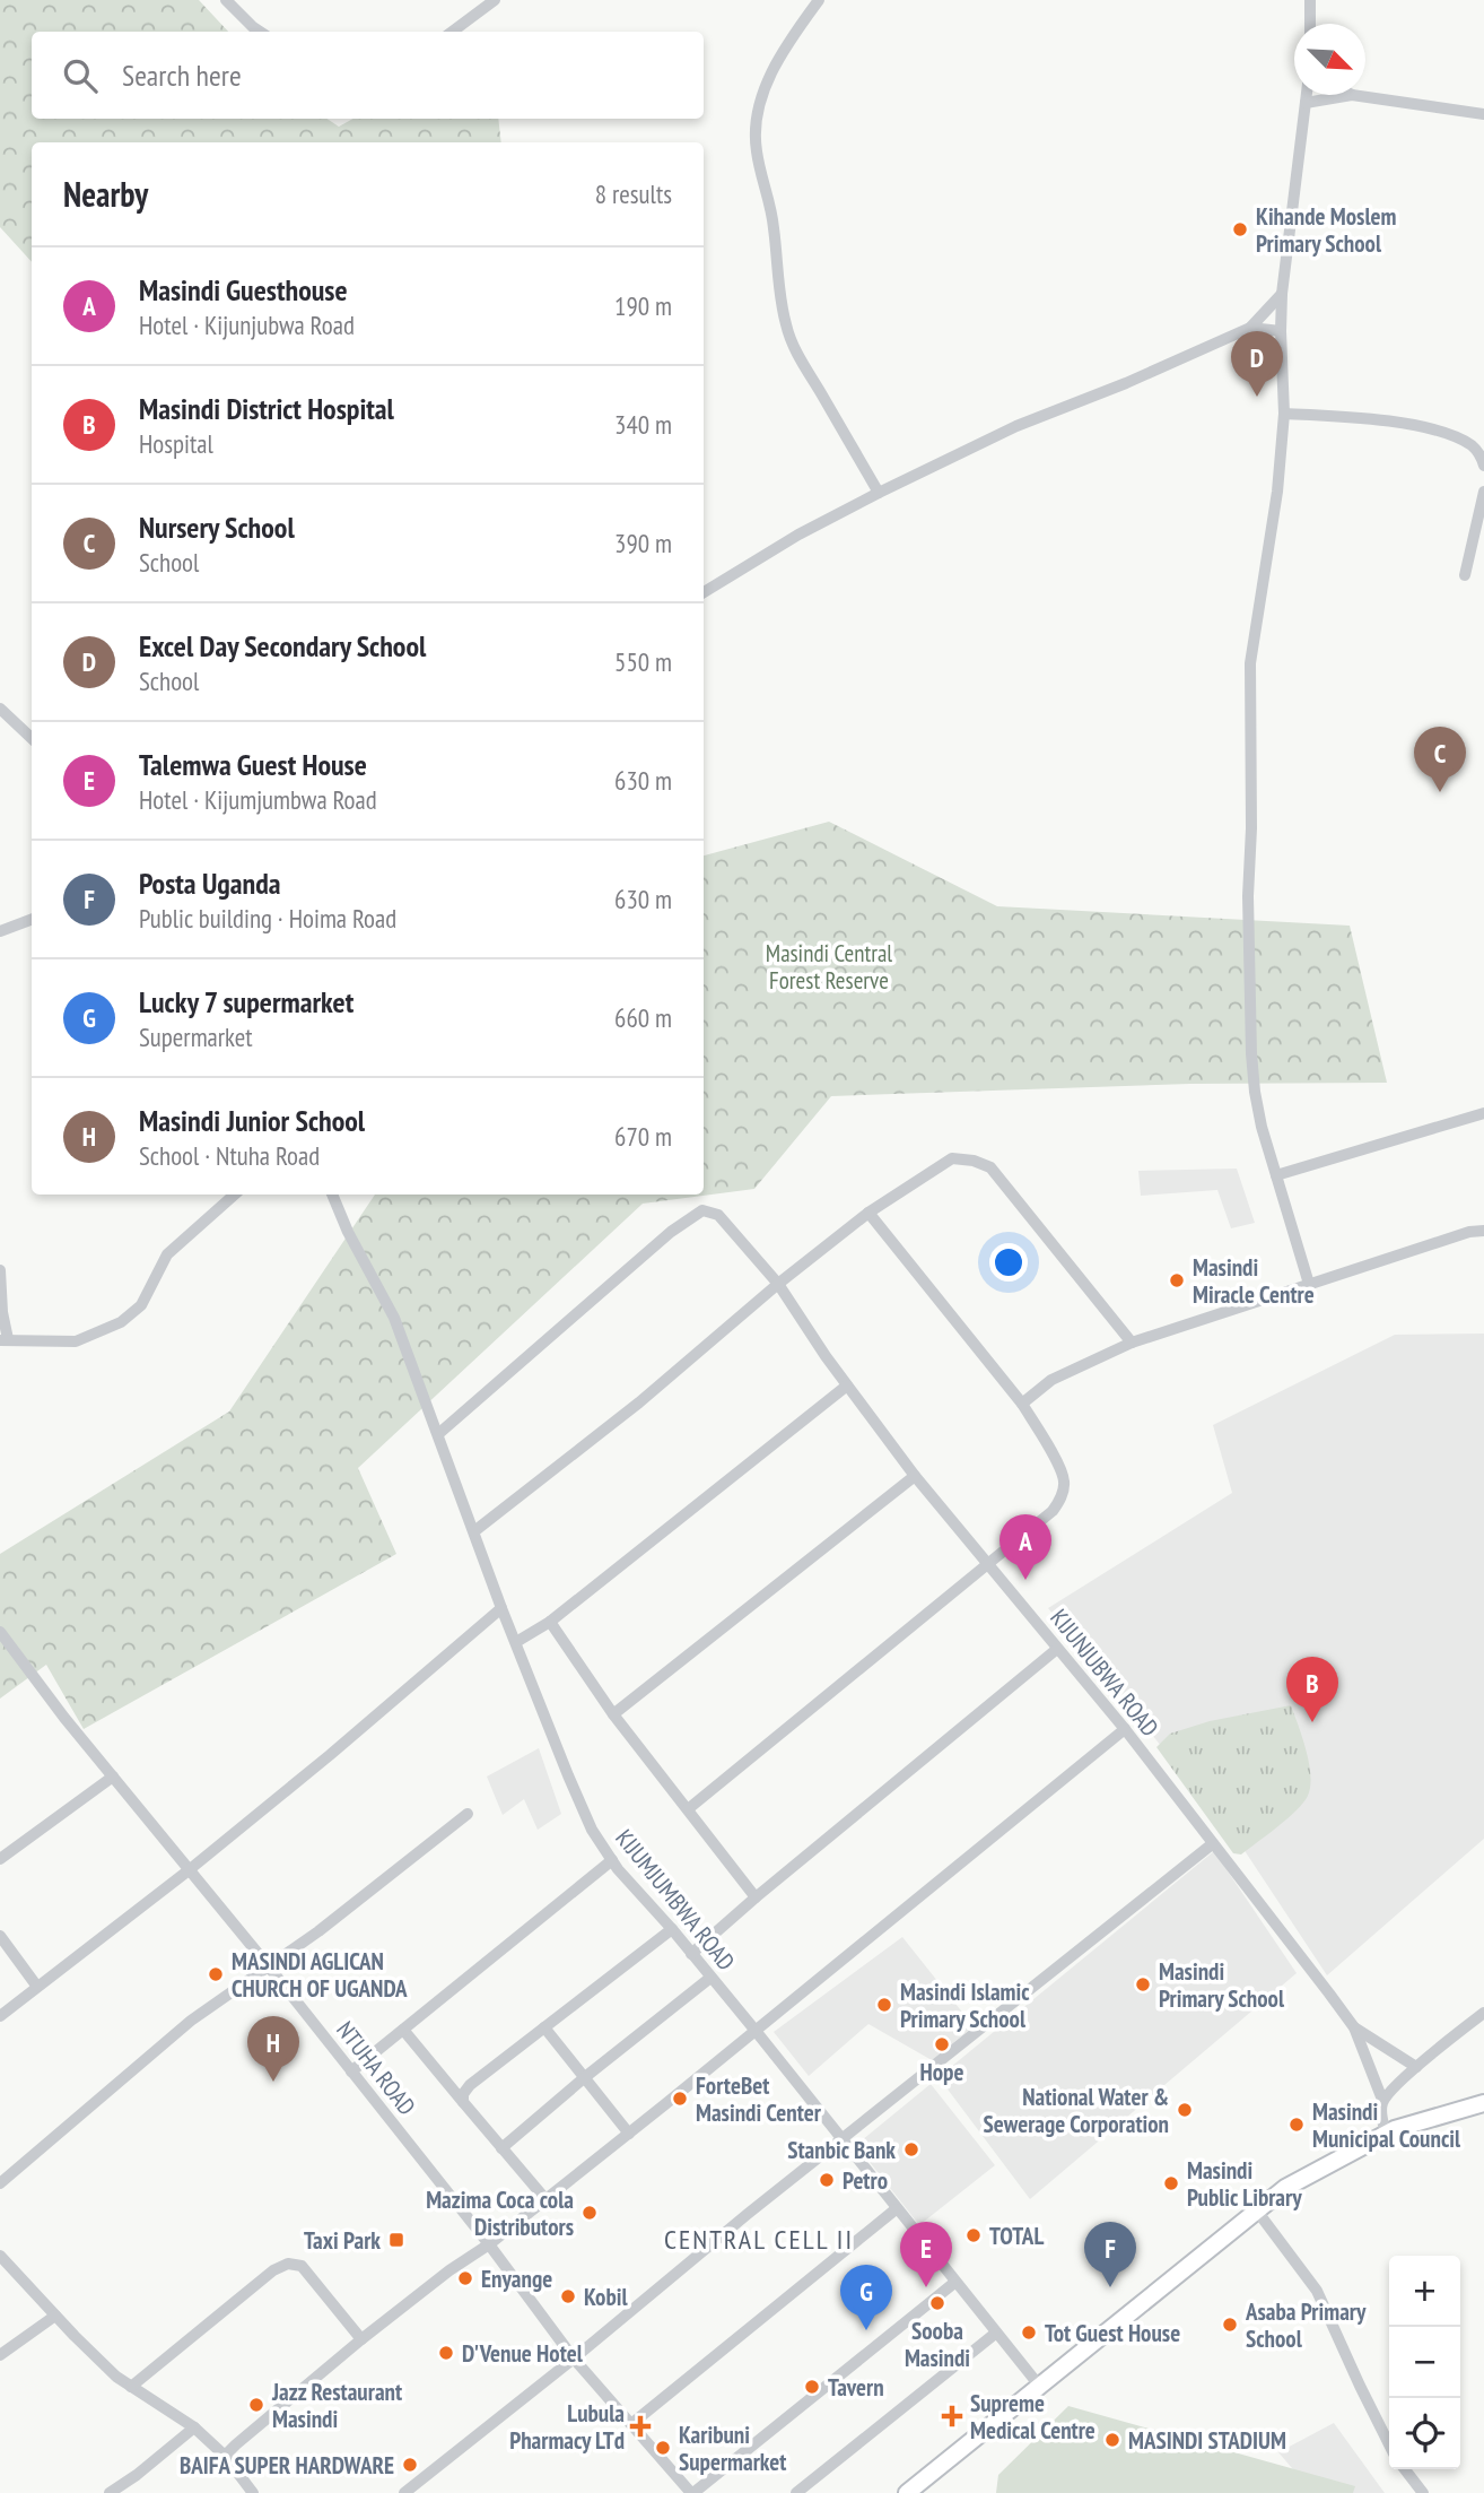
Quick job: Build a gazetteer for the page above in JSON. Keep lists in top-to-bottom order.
{
  "streets": {
    "street": ["KIJUNJUBWA ROAD", "KIJUMJUMBWA ROAD", "NTUHA ROAD"]
  },
  "crossings": [
    ["KIJUNJUBWA ROAD", "KIJUMJUMBWA ROAD"]
  ],
  "districts": ["CENTRAL CELL II"],
  "parks": ["Masindi Central Forest Reserve"],
  "places": {
    "other": [
      "Kihande Moslem Primary School",
      "Masindi Miracle Centre",
      "MASINDI AGLICAN CHURCH OF UGANDA",
      "Masindi Primary School",
      "Masindi Islamic Primary School",
      "Hope",
      "ForteBet Masindi Center",
      "National Water & Sewerage Corporation",
      "Masindi Municipal Council",
      "Stanbic Bank",
      "Petro",
      "Masindi Public Library",
      "Mazima Coca cola Distributors",
      "TOTAL",
      "Enyange",
      "Kobil",
      "Sooba Masindi",
      "Asaba Primary School",
      "Tot Guest House",
      "D'Venue Hotel",
      "Tavern",
      "Jazz Restaurant Masindi",
      "MASINDI STADIUM",
      "Karibuni Supermarket",
      "BAIFA SUPER HARDWARE"
    ],
    "transit": ["Taxi Park"],
    "health": ["Supreme Medical Centre", "Lubula Pharmacy LTd"]
  },
  "north": "bottom right",
  "page": {
    "search": "Search here",
    "heading": ["Nearby", "8 results"],
    "list": [
      {
        "mark": "A",
        "name": "Masindi Guesthouse",
        "note": "Hotel · Kijunjubwa Road",
        "value": "190 m"
      },
      {
        "mark": "B",
        "name": "Masindi District Hospital",
        "note": "Hospital",
        "value": "340 m"
      },
      {
        "mark": "C",
        "name": "Nursery School",
        "note": "School",
        "value": "390 m"
      },
      {
        "mark": "D",
        "name": "Excel Day Secondary School",
        "note": "School",
        "value": "550 m"
      },
      {
        "mark": "E",
        "name": "Talemwa Guest House",
        "note": "Hotel · Kijumjumbwa Road",
        "value": "630 m"
      },
      {
        "mark": "F",
        "name": "Posta Uganda",
        "note": "Public building · Hoima Road",
        "value": "630 m"
      },
      {
        "mark": "G",
        "name": "Lucky 7 supermarket",
        "note": "Supermarket",
        "value": "660 m"
      },
      {
        "mark": "H",
        "name": "Masindi Junior School",
        "note": "School · Ntuha Road",
        "value": "670 m"
      }
    ],
    "pins": [
      "D",
      "C",
      "A",
      "B",
      "H",
      "E",
      "F",
      "G"
    ],
    "map_buttons": ["+", "−"]
  }
}
